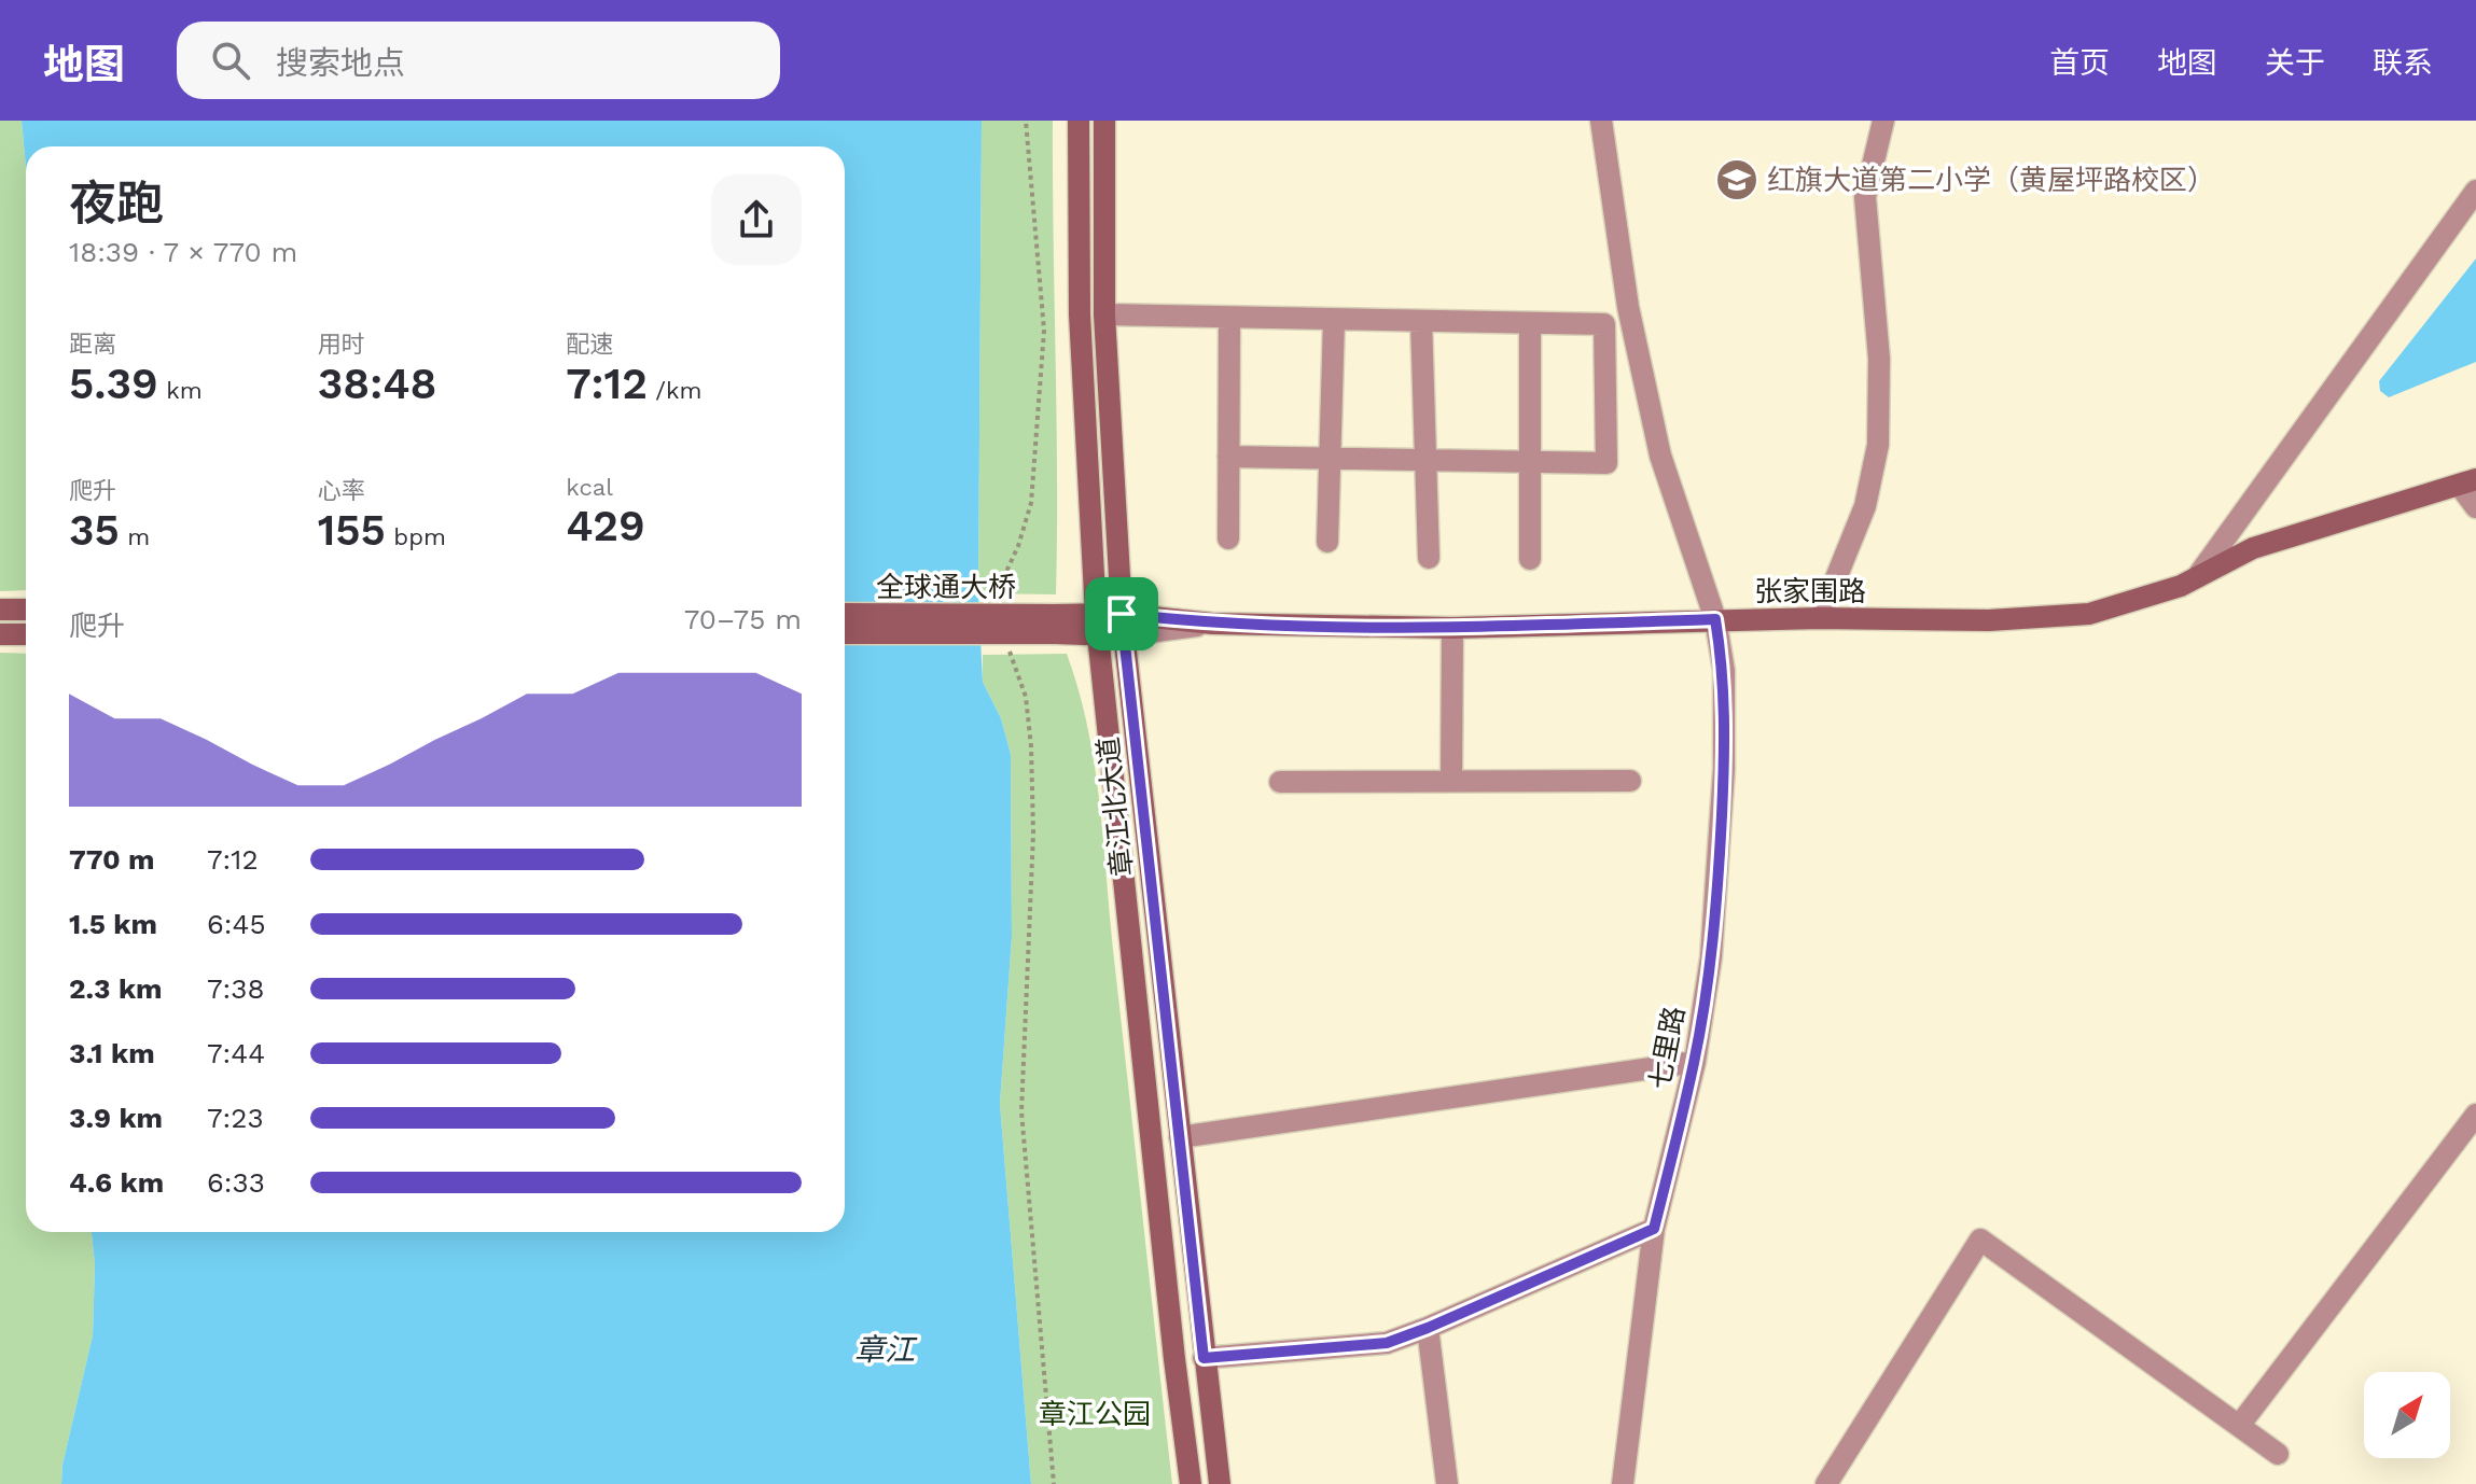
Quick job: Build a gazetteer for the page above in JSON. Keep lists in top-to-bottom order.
{
  "streets": {
    "main road": ["全球通大桥", "张家围路", "章江北大道"],
    "street": ["七里路"]
  },
  "crossings": [
    ["全球通大桥", "张家围路"],
    ["张家围路", "章江北大道"],
    ["张家围路", "七里路"]
  ],
  "water": ["章江"],
  "parks": ["章江公园"],
  "places": {
    "school or university": ["红旗大道第二小学（黄屋坪路校区）"]
  },
  "north": "top right",
  "page": {
    "header": "地图",
    "search": "搜索地点",
    "nav": [
      "首页",
      "地图",
      "关于",
      "联系"
    ],
    "heading": ["夜跑", "18:39 · 7 × 770 m"],
    "stats": [
      ["距离", "5.39 km"],
      ["用时", "38:48"],
      ["配速", "7:12 /km"],
      ["爬升", "35 m"],
      ["心率", "155 bpm"],
      ["kcal", "429"]
    ],
    "chart": ["爬升", "70–75 m"],
    "list": [
      {
        "name": "770 m",
        "note": "7:12"
      },
      {
        "name": "1.5 km",
        "note": "6:45"
      },
      {
        "name": "2.3 km",
        "note": "7:38"
      },
      {
        "name": "3.1 km",
        "note": "7:44"
      },
      {
        "name": "3.9 km",
        "note": "7:23"
      },
      {
        "name": "4.6 km",
        "note": "6:33"
      }
    ]
  }
}
